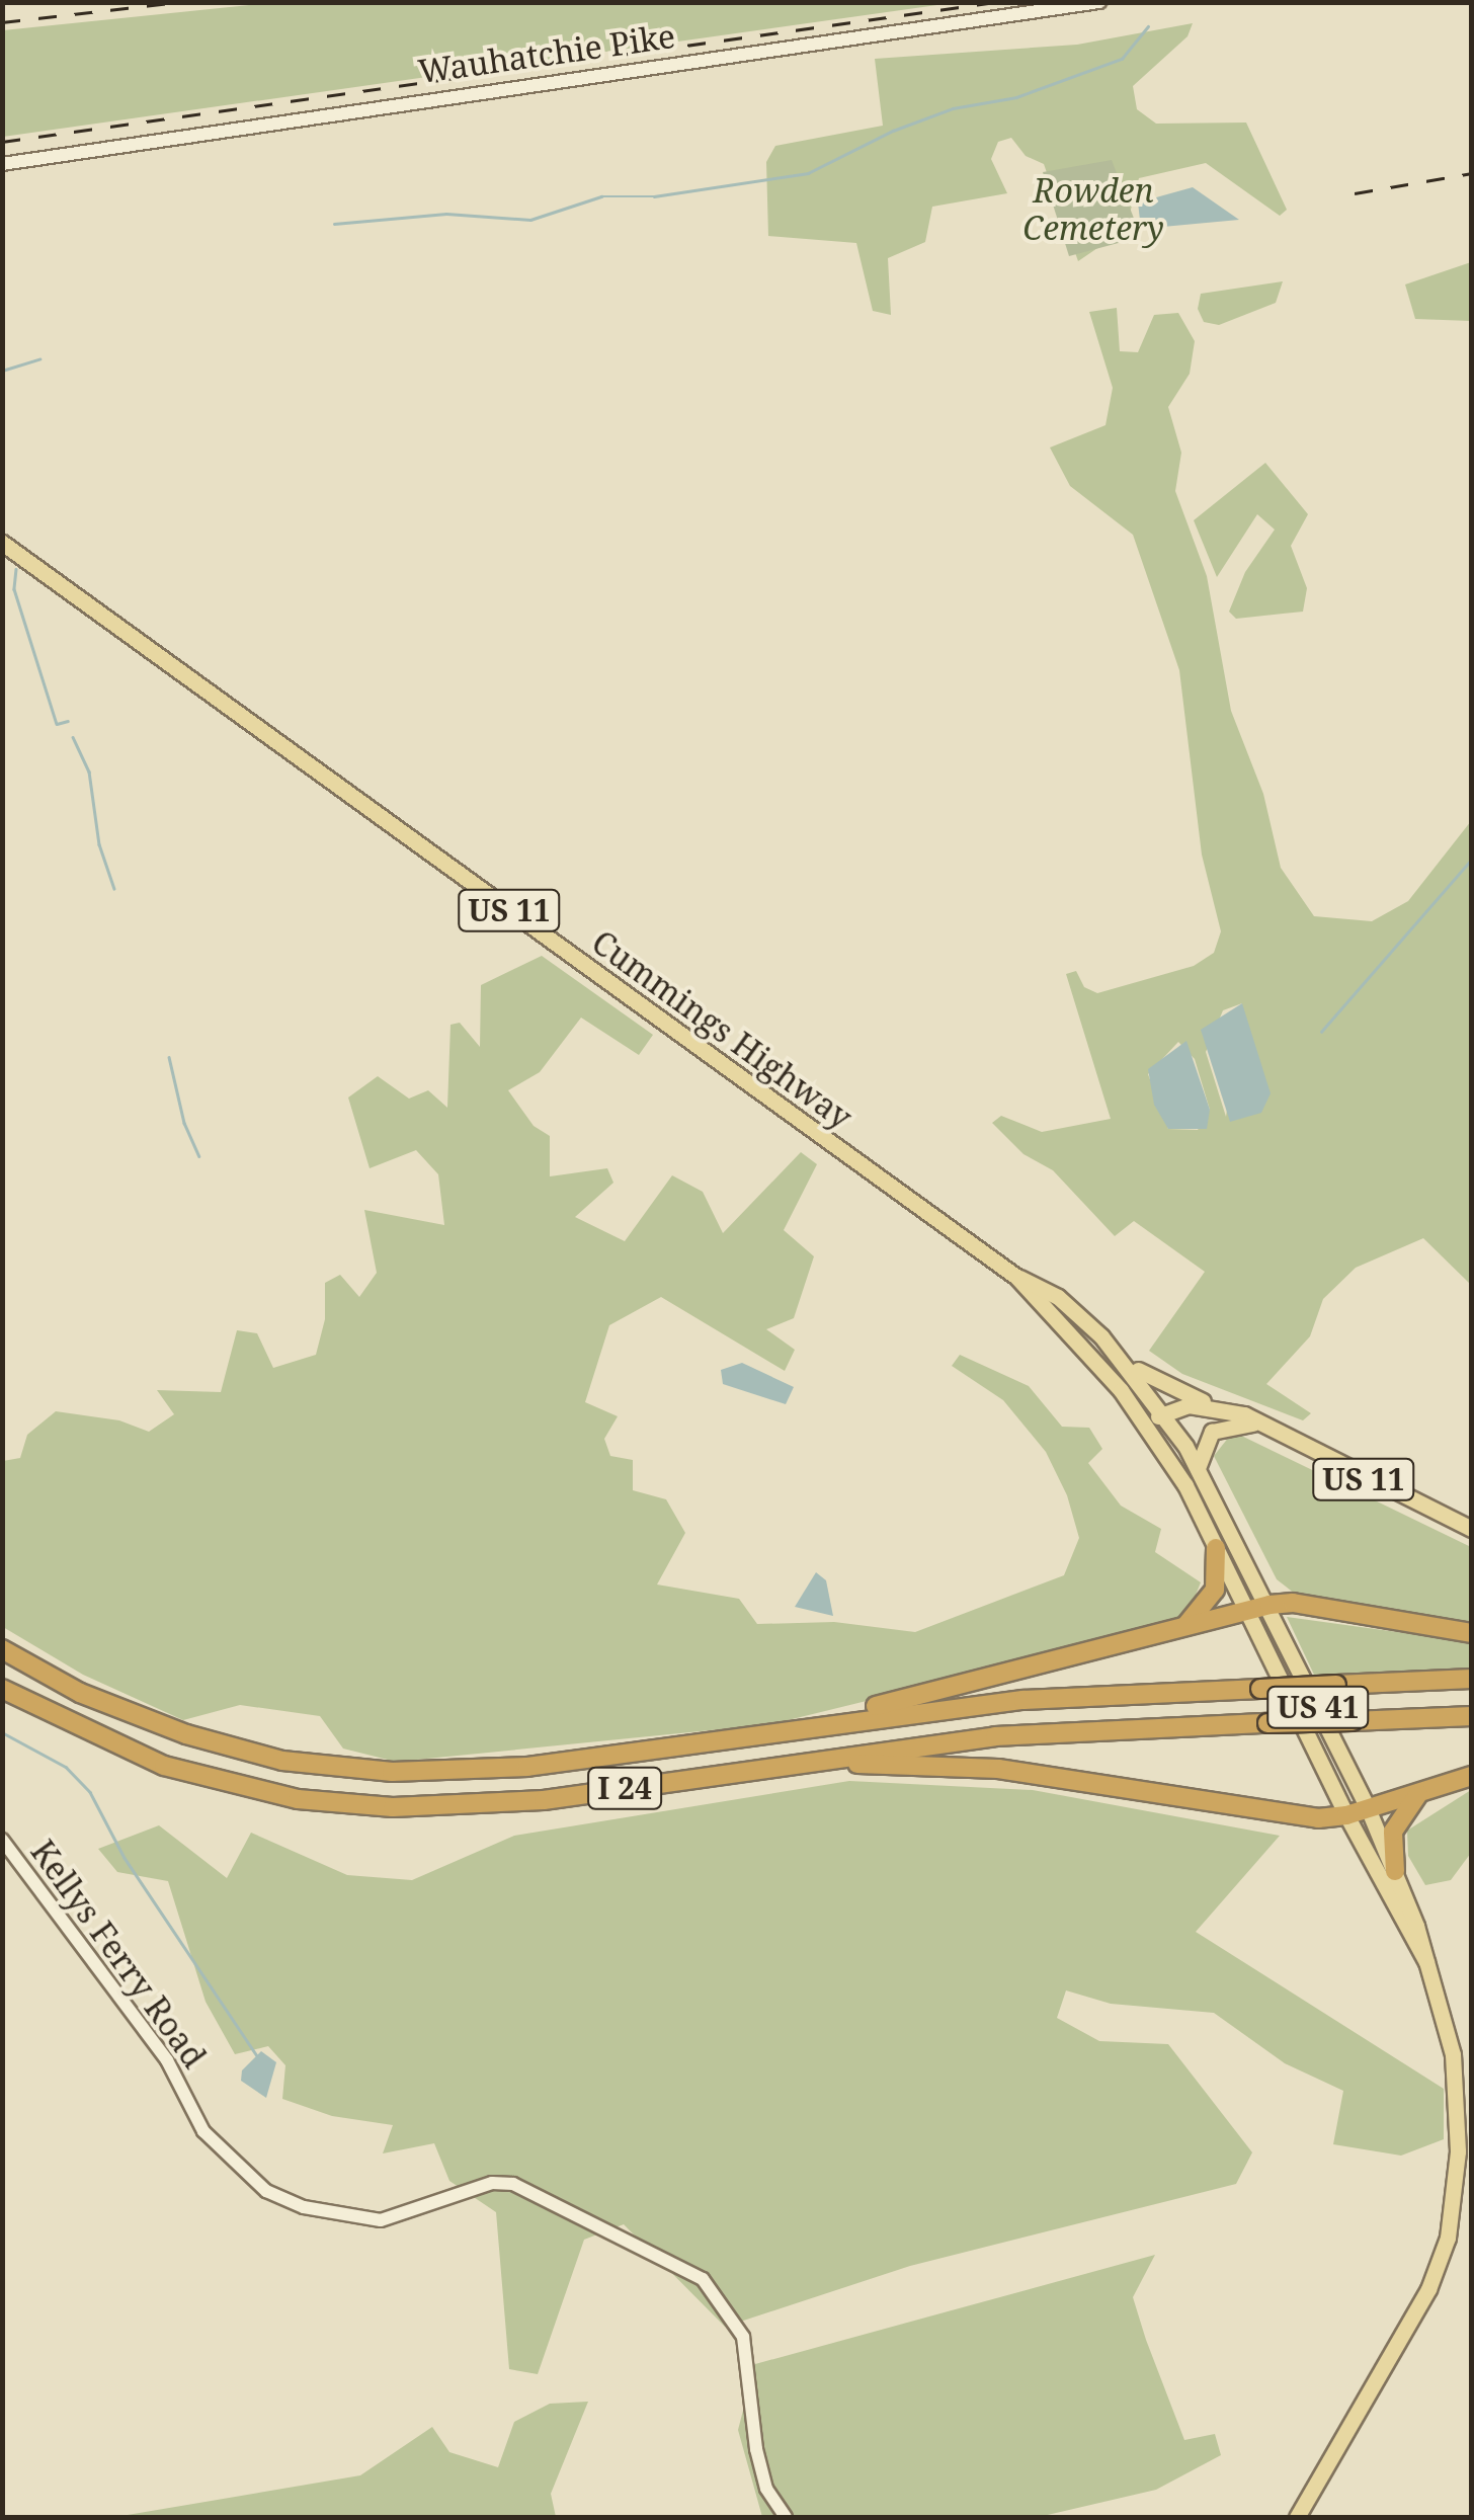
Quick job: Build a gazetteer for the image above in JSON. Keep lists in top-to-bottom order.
{
  "streets": {
    "highway": ["I 24"],
    "main road": ["US 11", "Cummings Highway", "US 41"],
    "street": ["Wauhatchie Pike", "Kellys Ferry Road"]
  },
  "crossings": [
    ["US 11", "Cummings Highway"]
  ],
  "parks": ["Rowden Cemetery"]
}
